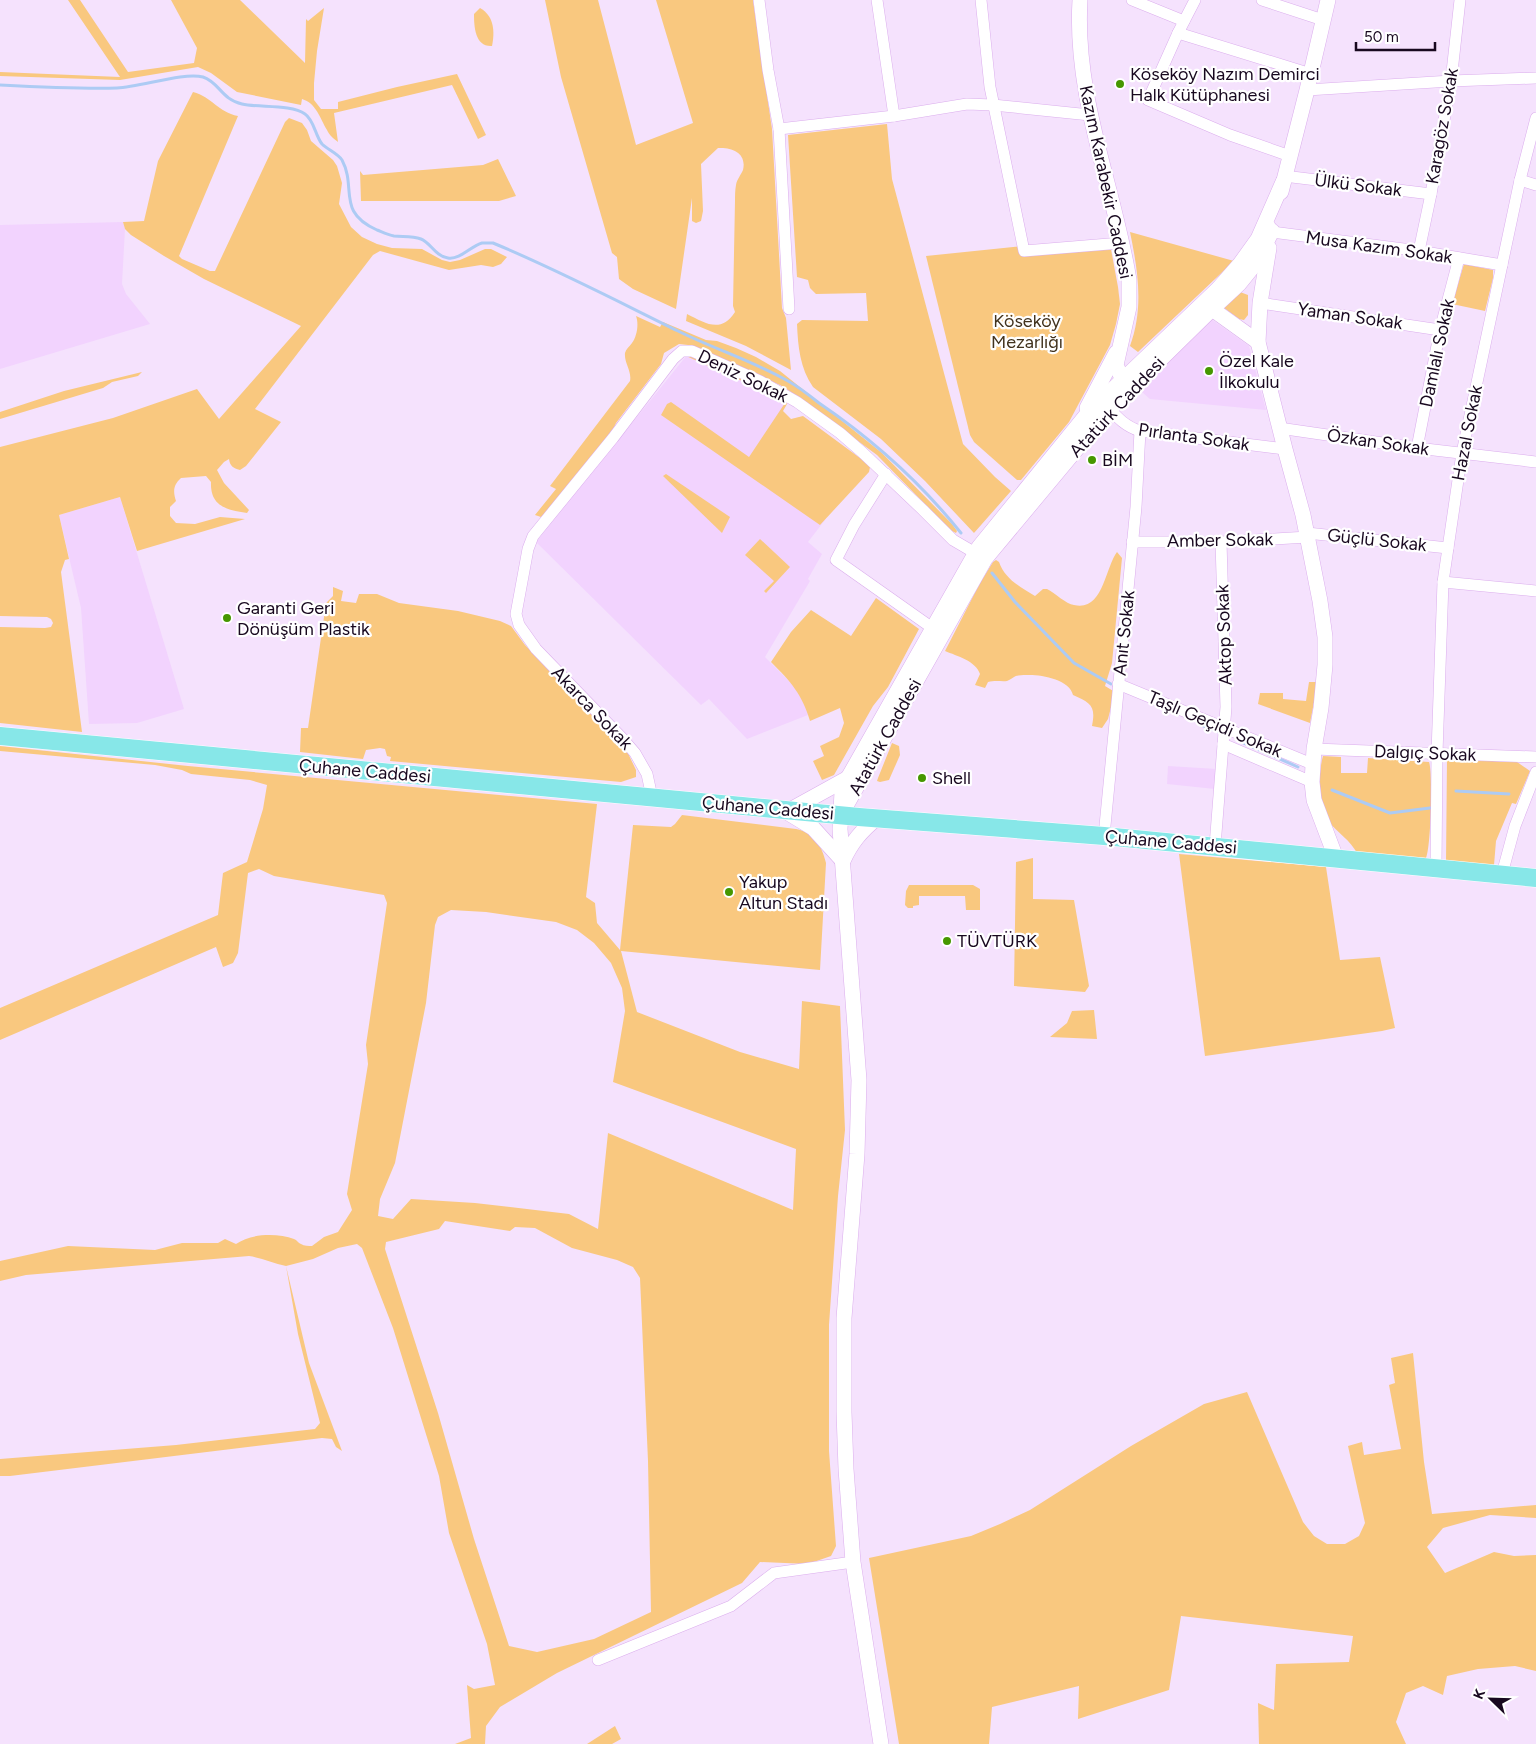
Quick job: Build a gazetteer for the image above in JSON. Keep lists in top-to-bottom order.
{
  "streets": {
    "main road": ["Kazım Karabekir Caddesi", "Atatürk Caddesi", "Çuhane Caddesi"],
    "street": [
      "Karagöz Sokak",
      "Ülkü Sokak",
      "Musa Kazım Sokak",
      "Yaman Sokak",
      "Damlalı Sokak",
      "Deniz Sokak",
      "Hazal Sokak",
      "Pırlanta Sokak",
      "Özkan Sokak",
      "Amber Sokak",
      "Güçlü Sokak",
      "Anıt Sokak",
      "Aktop Sokak",
      "Akarca Sokak",
      "Taşlı Geçidi Sokak",
      "Dalgıç Sokak"
    ]
  },
  "crossings": [
    ["Karagöz Sokak", "Ülkü Sokak"],
    ["Karagöz Sokak", "Musa Kazım Sokak"],
    ["Kazım Karabekir Caddesi", "Atatürk Caddesi"],
    ["Ülkü Sokak", "Atatürk Caddesi"],
    ["Musa Kazım Sokak", "Damlalı Sokak"],
    ["Musa Kazım Sokak", "Atatürk Caddesi"],
    ["Musa Kazım Sokak", "Hazal Sokak"],
    ["Yaman Sokak", "Damlalı Sokak"],
    ["Damlalı Sokak", "Özkan Sokak"],
    ["Deniz Sokak", "Atatürk Caddesi"],
    ["Deniz Sokak", "Akarca Sokak"],
    ["Atatürk Caddesi", "Pırlanta Sokak"],
    ["Atatürk Caddesi", "Çuhane Caddesi"],
    ["Hazal Sokak", "Özkan Sokak"],
    ["Hazal Sokak", "Güçlü Sokak"],
    ["Hazal Sokak", "Dalgıç Sokak"],
    ["Hazal Sokak", "Çuhane Caddesi"],
    ["Pırlanta Sokak", "Anıt Sokak"],
    ["Amber Sokak", "Güçlü Sokak"],
    ["Amber Sokak", "Anıt Sokak"],
    ["Amber Sokak", "Aktop Sokak"],
    ["Anıt Sokak", "Taşlı Geçidi Sokak"],
    ["Anıt Sokak", "Çuhane Caddesi"],
    ["Aktop Sokak", "Taşlı Geçidi Sokak"],
    ["Aktop Sokak", "Çuhane Caddesi"],
    ["Akarca Sokak", "Çuhane Caddesi"],
    ["Taşlı Geçidi Sokak", "Dalgıç Sokak"]
  ],
  "parks": ["Köseköy Mezarlığı"],
  "places": [
    "Köseköy Nazım Demirci Halk Kütüphanesi",
    "Özel Kale İlkokulu",
    "BİM",
    "Garanti Geri Dönüşüm Plastik",
    "Shell",
    "Yakup Altun Stadı",
    "TÜVTÜRK"
  ],
  "scale_bar": "50 m",
  "north": "top left"
}
